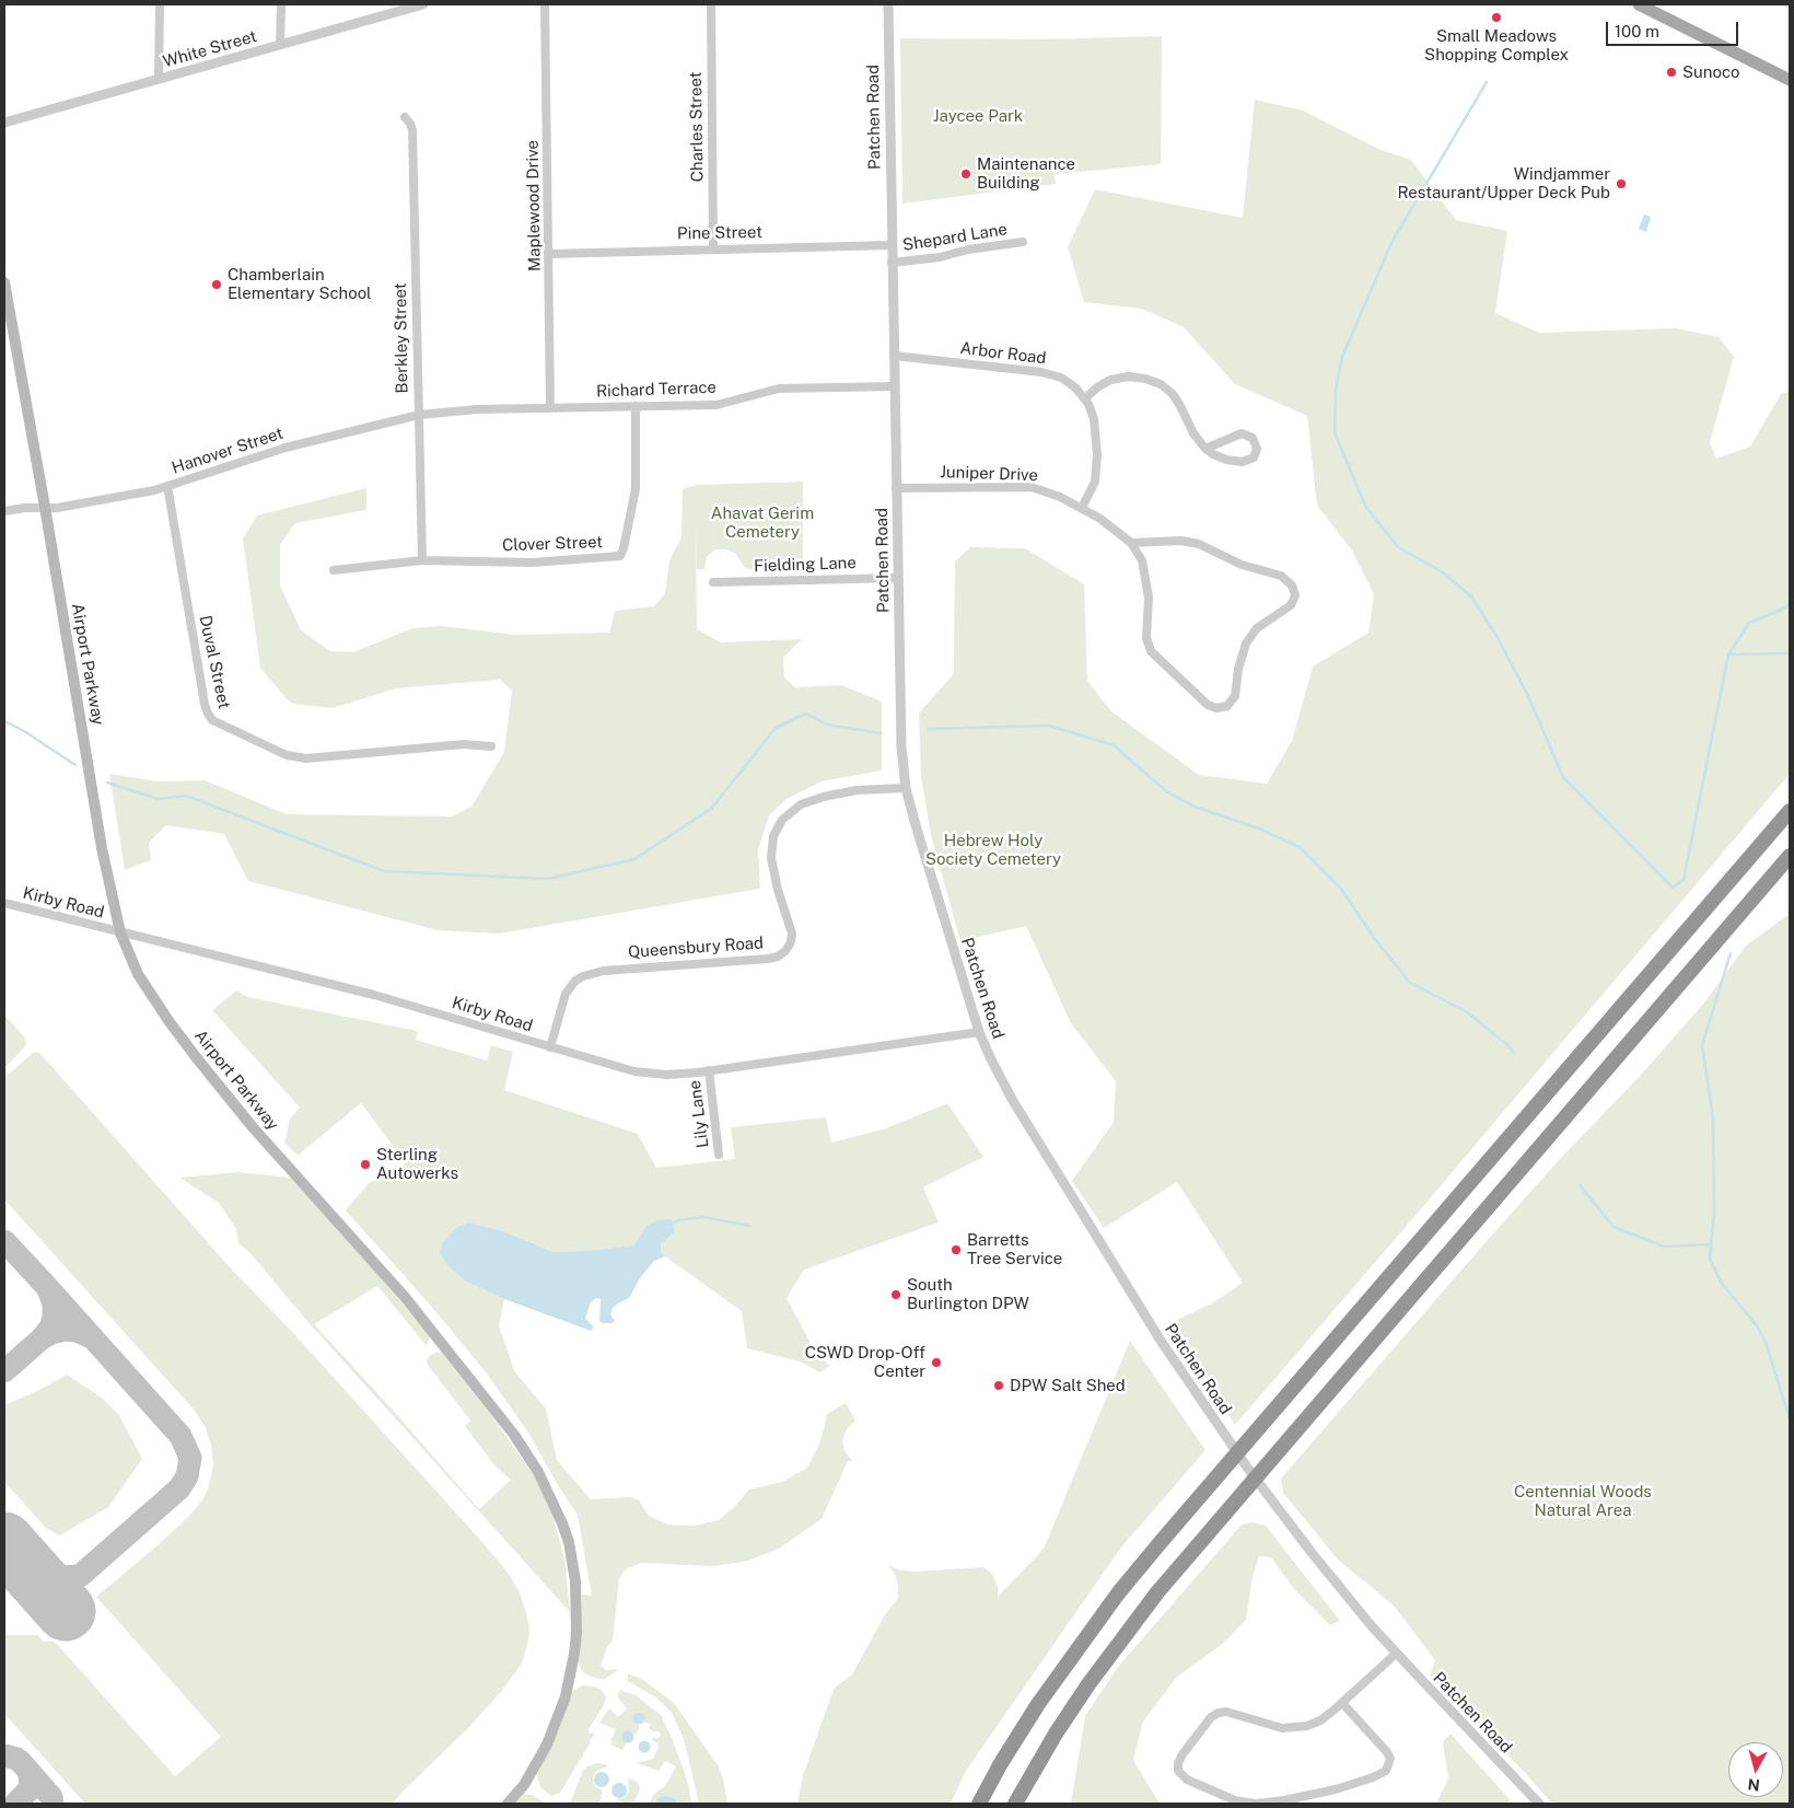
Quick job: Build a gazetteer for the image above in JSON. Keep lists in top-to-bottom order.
{
  "streets": {
    "main road": ["Airport Parkway"],
    "street": [
      "White Street",
      "Patchen Road",
      "Charles Street",
      "Maplewood Drive",
      "Pine Street",
      "Shepard Lane",
      "Berkley Street",
      "Arbor Road",
      "Richard Terrace",
      "Hanover Street",
      "Juniper Drive",
      "Clover Street",
      "Fielding Lane",
      "Duval Street",
      "Kirby Road",
      "Queensbury Road",
      "Lily Lane"
    ]
  },
  "crossings": [
    ["Patchen Road", "Pine Street"],
    ["Patchen Road", "Shepard Lane"],
    ["Patchen Road", "Arbor Road"],
    ["Patchen Road", "Richard Terrace"],
    ["Patchen Road", "Juniper Drive"],
    ["Patchen Road", "Fielding Lane"],
    ["Patchen Road", "Kirby Road"],
    ["Patchen Road", "Queensbury Road"],
    ["Charles Street", "Pine Street"],
    ["Maplewood Drive", "Pine Street"],
    ["Maplewood Drive", "Richard Terrace"],
    ["Berkley Street", "Richard Terrace"],
    ["Berkley Street", "Hanover Street"],
    ["Berkley Street", "Clover Street"],
    ["Arbor Road", "Juniper Drive"],
    ["Richard Terrace", "Hanover Street"],
    ["Richard Terrace", "Clover Street"],
    ["Hanover Street", "Duval Street"],
    ["Hanover Street", "Airport Parkway"],
    ["Airport Parkway", "Kirby Road"],
    ["Kirby Road", "Queensbury Road"],
    ["Kirby Road", "Lily Lane"]
  ],
  "parks": [
    "Jaycee Park",
    "Ahavat Gerim Cemetery",
    "Hebrew Holy Society Cemetery",
    "Centennial Woods Natural Area"
  ],
  "places": [
    "Small Meadows Shopping Complex",
    "Sunoco",
    "Maintenance Building",
    "Windjammer Restaurant/Upper Deck Pub",
    "Chamberlain Elementary School",
    "Sterling Autowerks",
    "Barretts Tree Service",
    "South Burlington DPW",
    "CSWD Drop-Off Center",
    "DPW Salt Shed"
  ],
  "scale_bar": "100 m",
  "north": "bottom"
}
